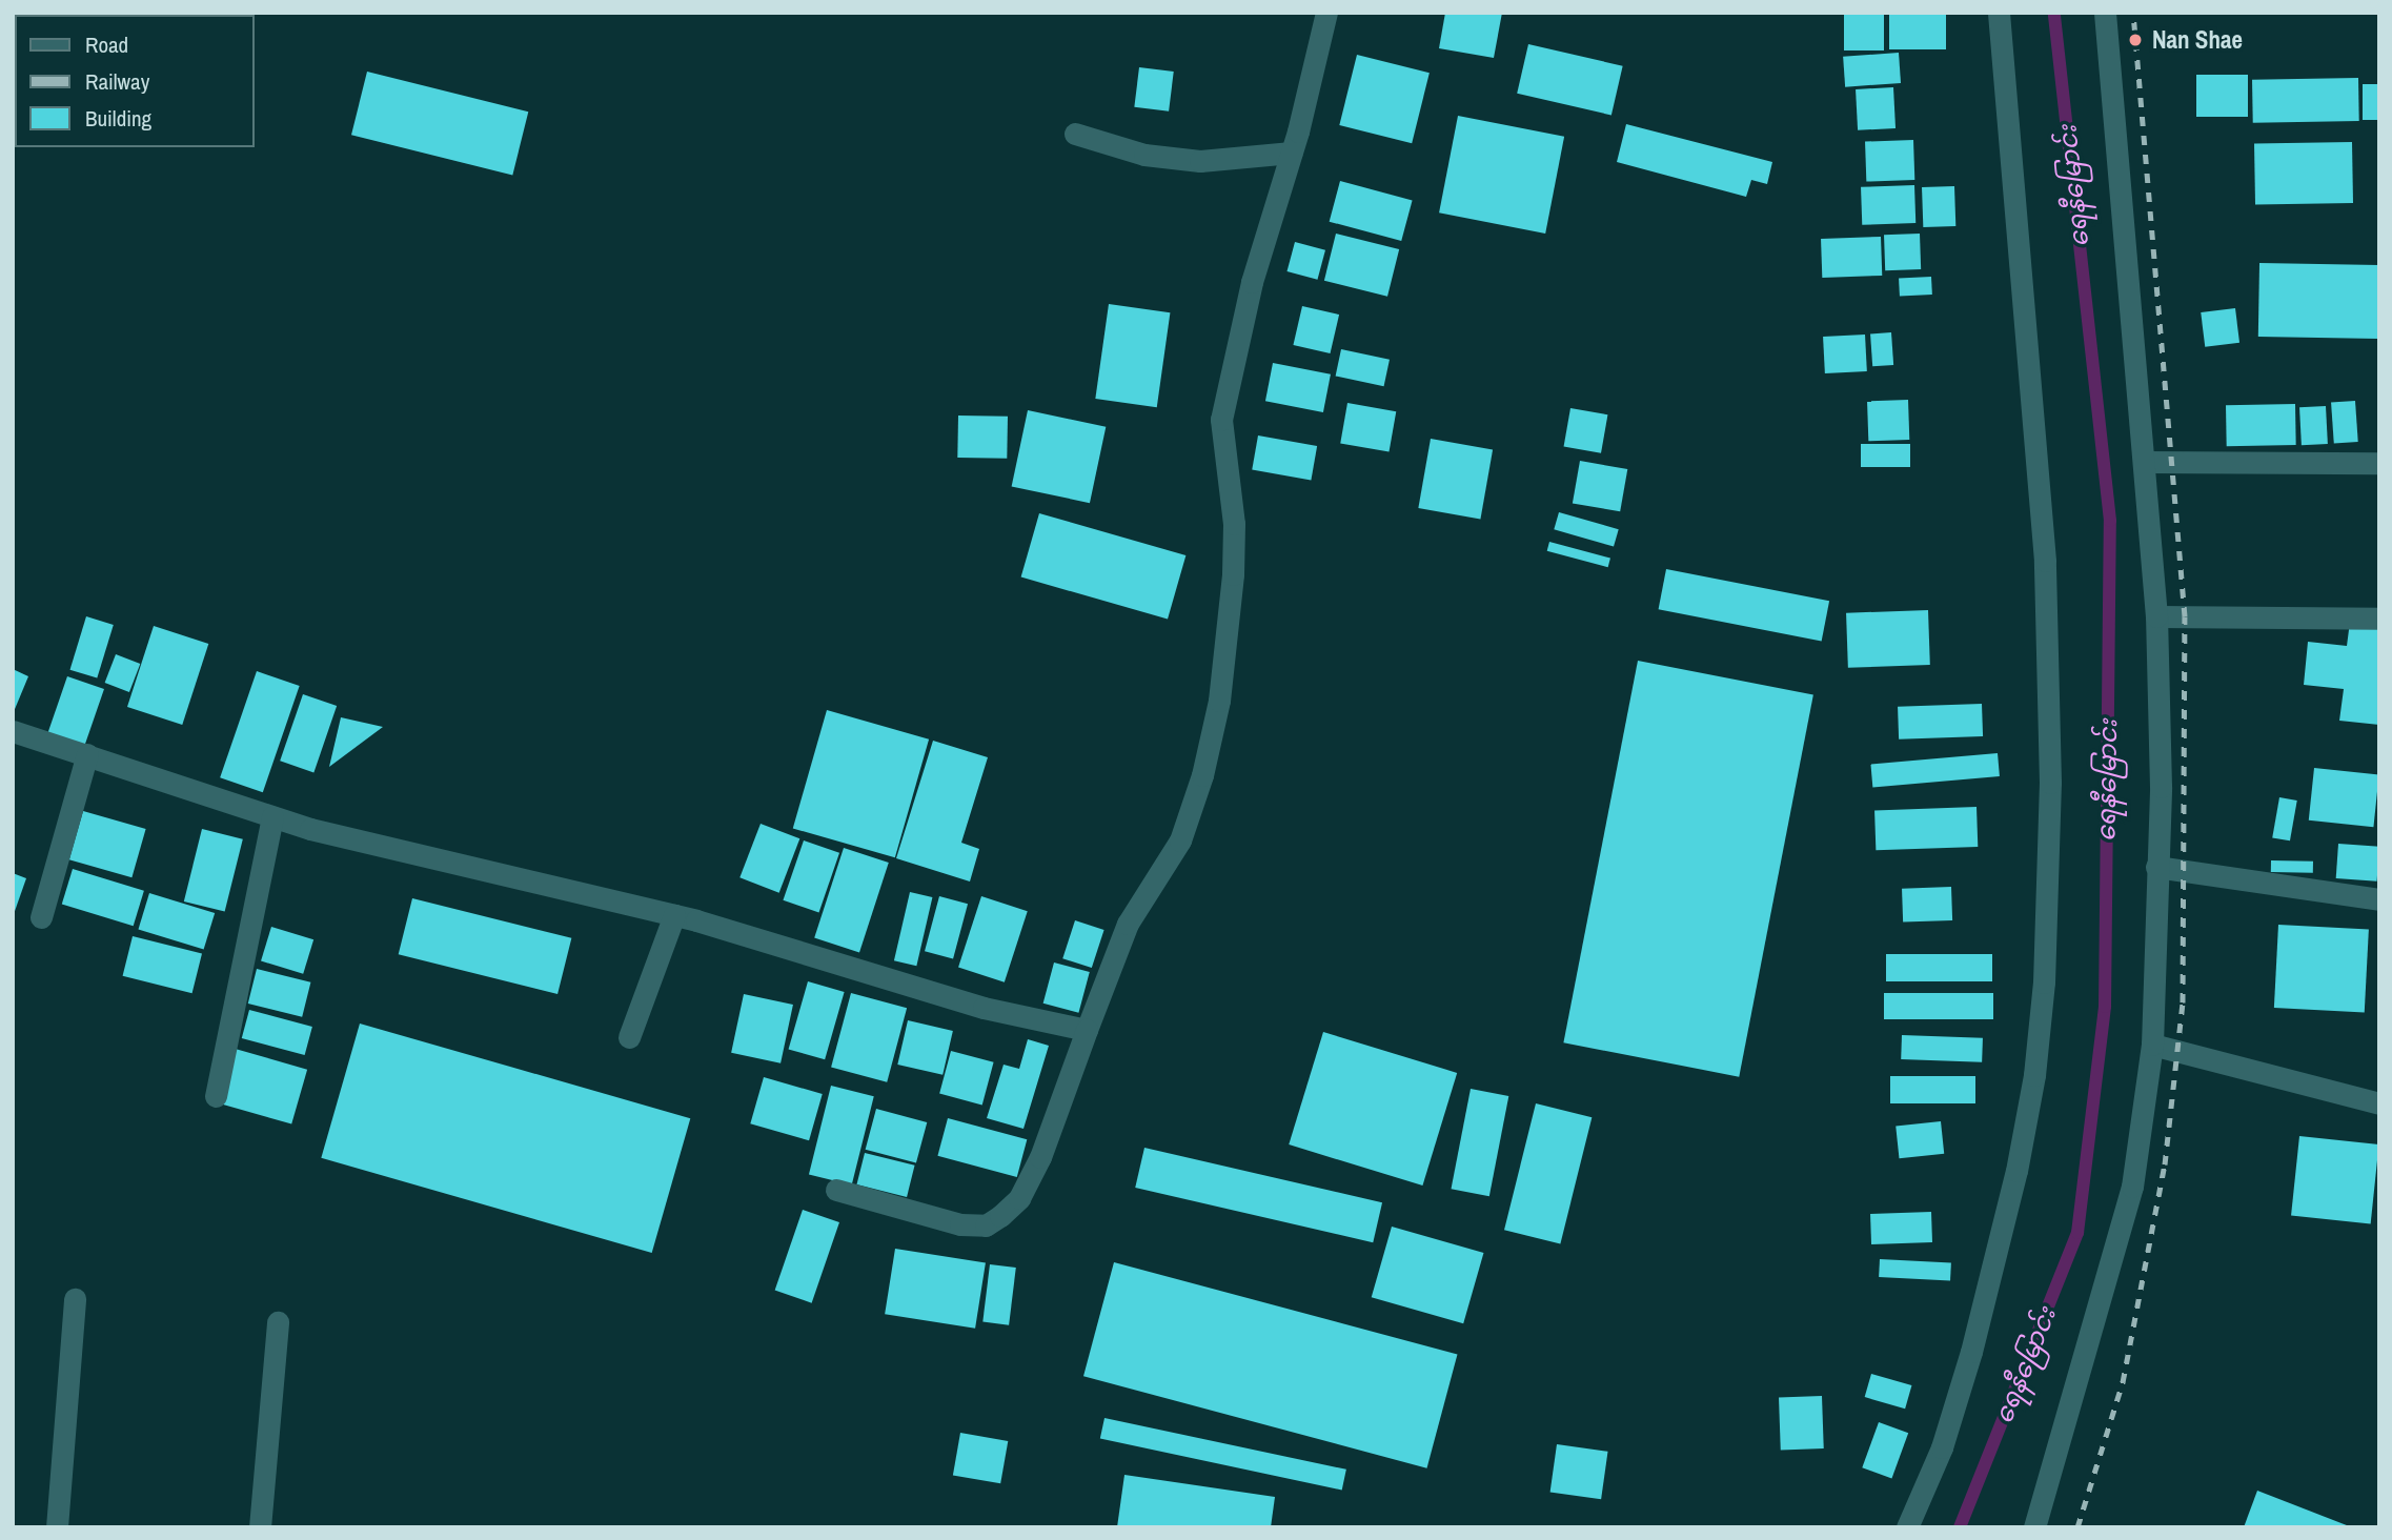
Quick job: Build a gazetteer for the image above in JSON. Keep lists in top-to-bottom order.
{
  "water": ["ရေနီမြောင်း"],
  "places": ["Nan Shae"],
  "legend": ["Road", "Railway", "Building"]
}
